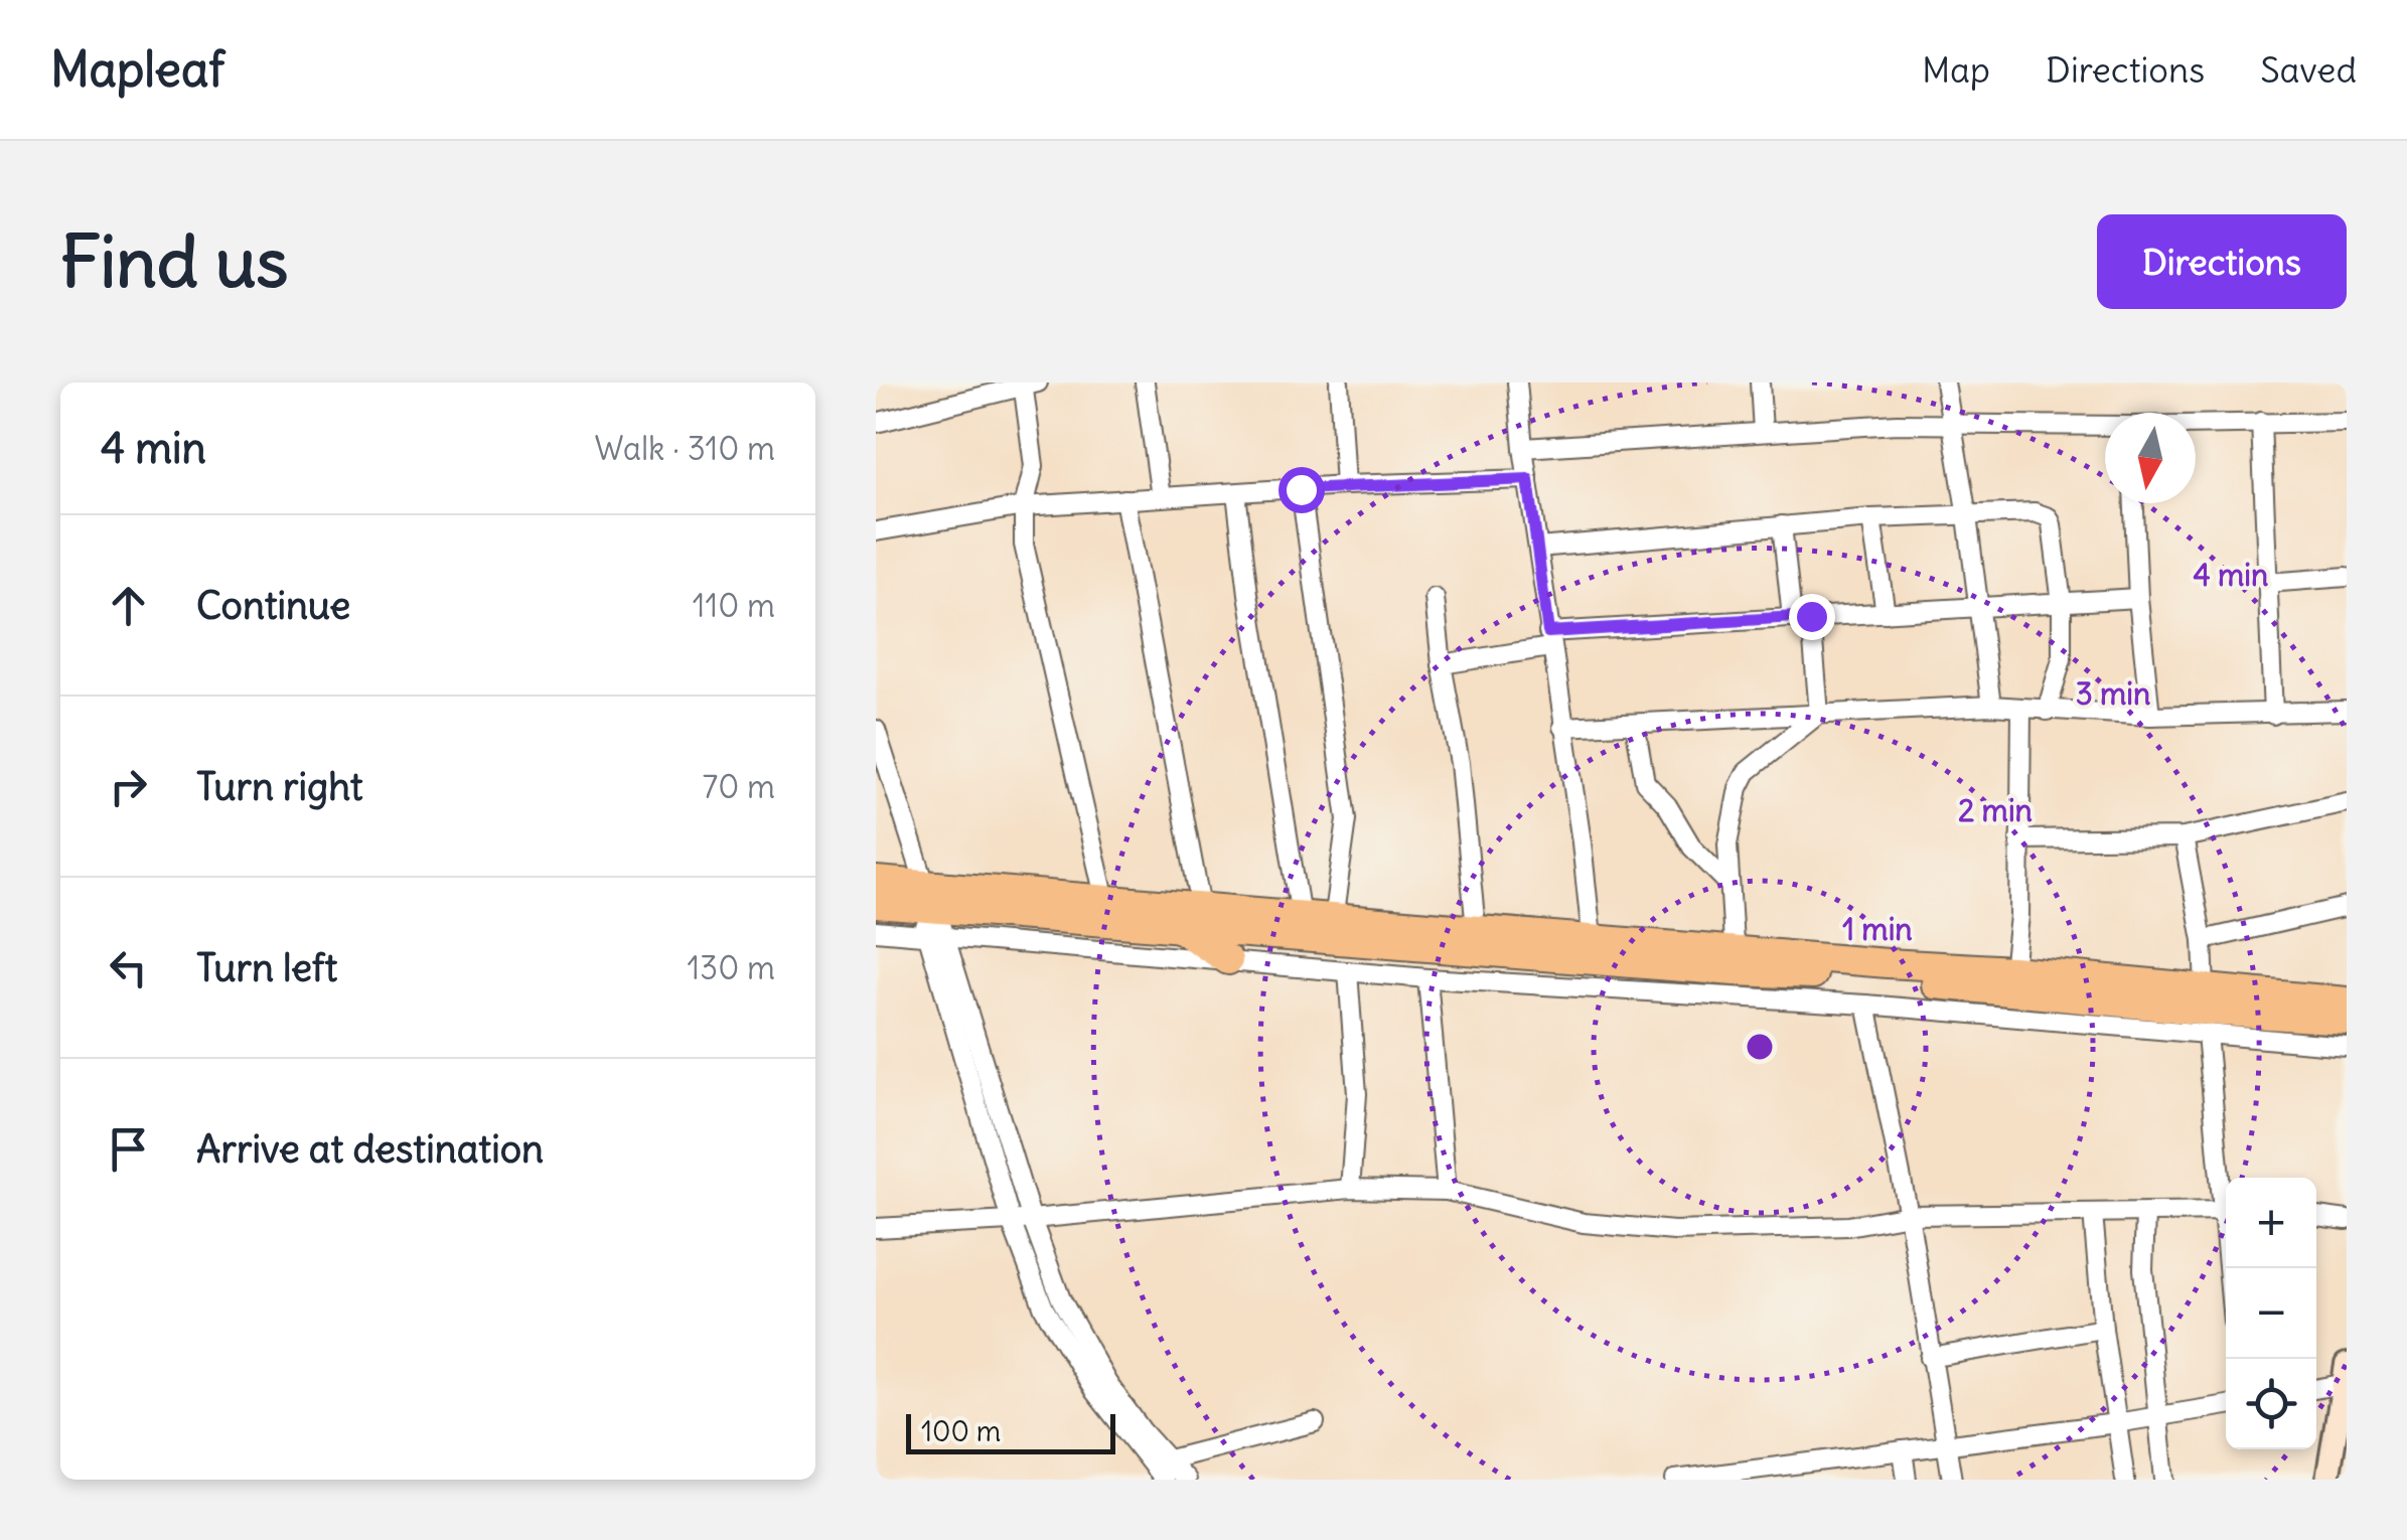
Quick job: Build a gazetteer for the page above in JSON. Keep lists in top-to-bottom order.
{
  "scale_bar": "100 m",
  "north": "bottom",
  "page": {
    "header": "Mapleaf",
    "nav": ["Map", "Directions", "Saved"],
    "buttons": "Directions",
    "title": "Find us",
    "heading": ["4 min", "Walk · 310 m"],
    "list": [
      ["Continue", "110 m"],
      ["Turn right", "70 m"],
      ["Turn left", "130 m"],
      "Arrive at destination"
    ],
    "map_buttons": ["+", "−"],
    "scale": "100 m"
  },
  "rings": [
    "4 min",
    "3 min",
    "2 min",
    "1 min"
  ]
}
